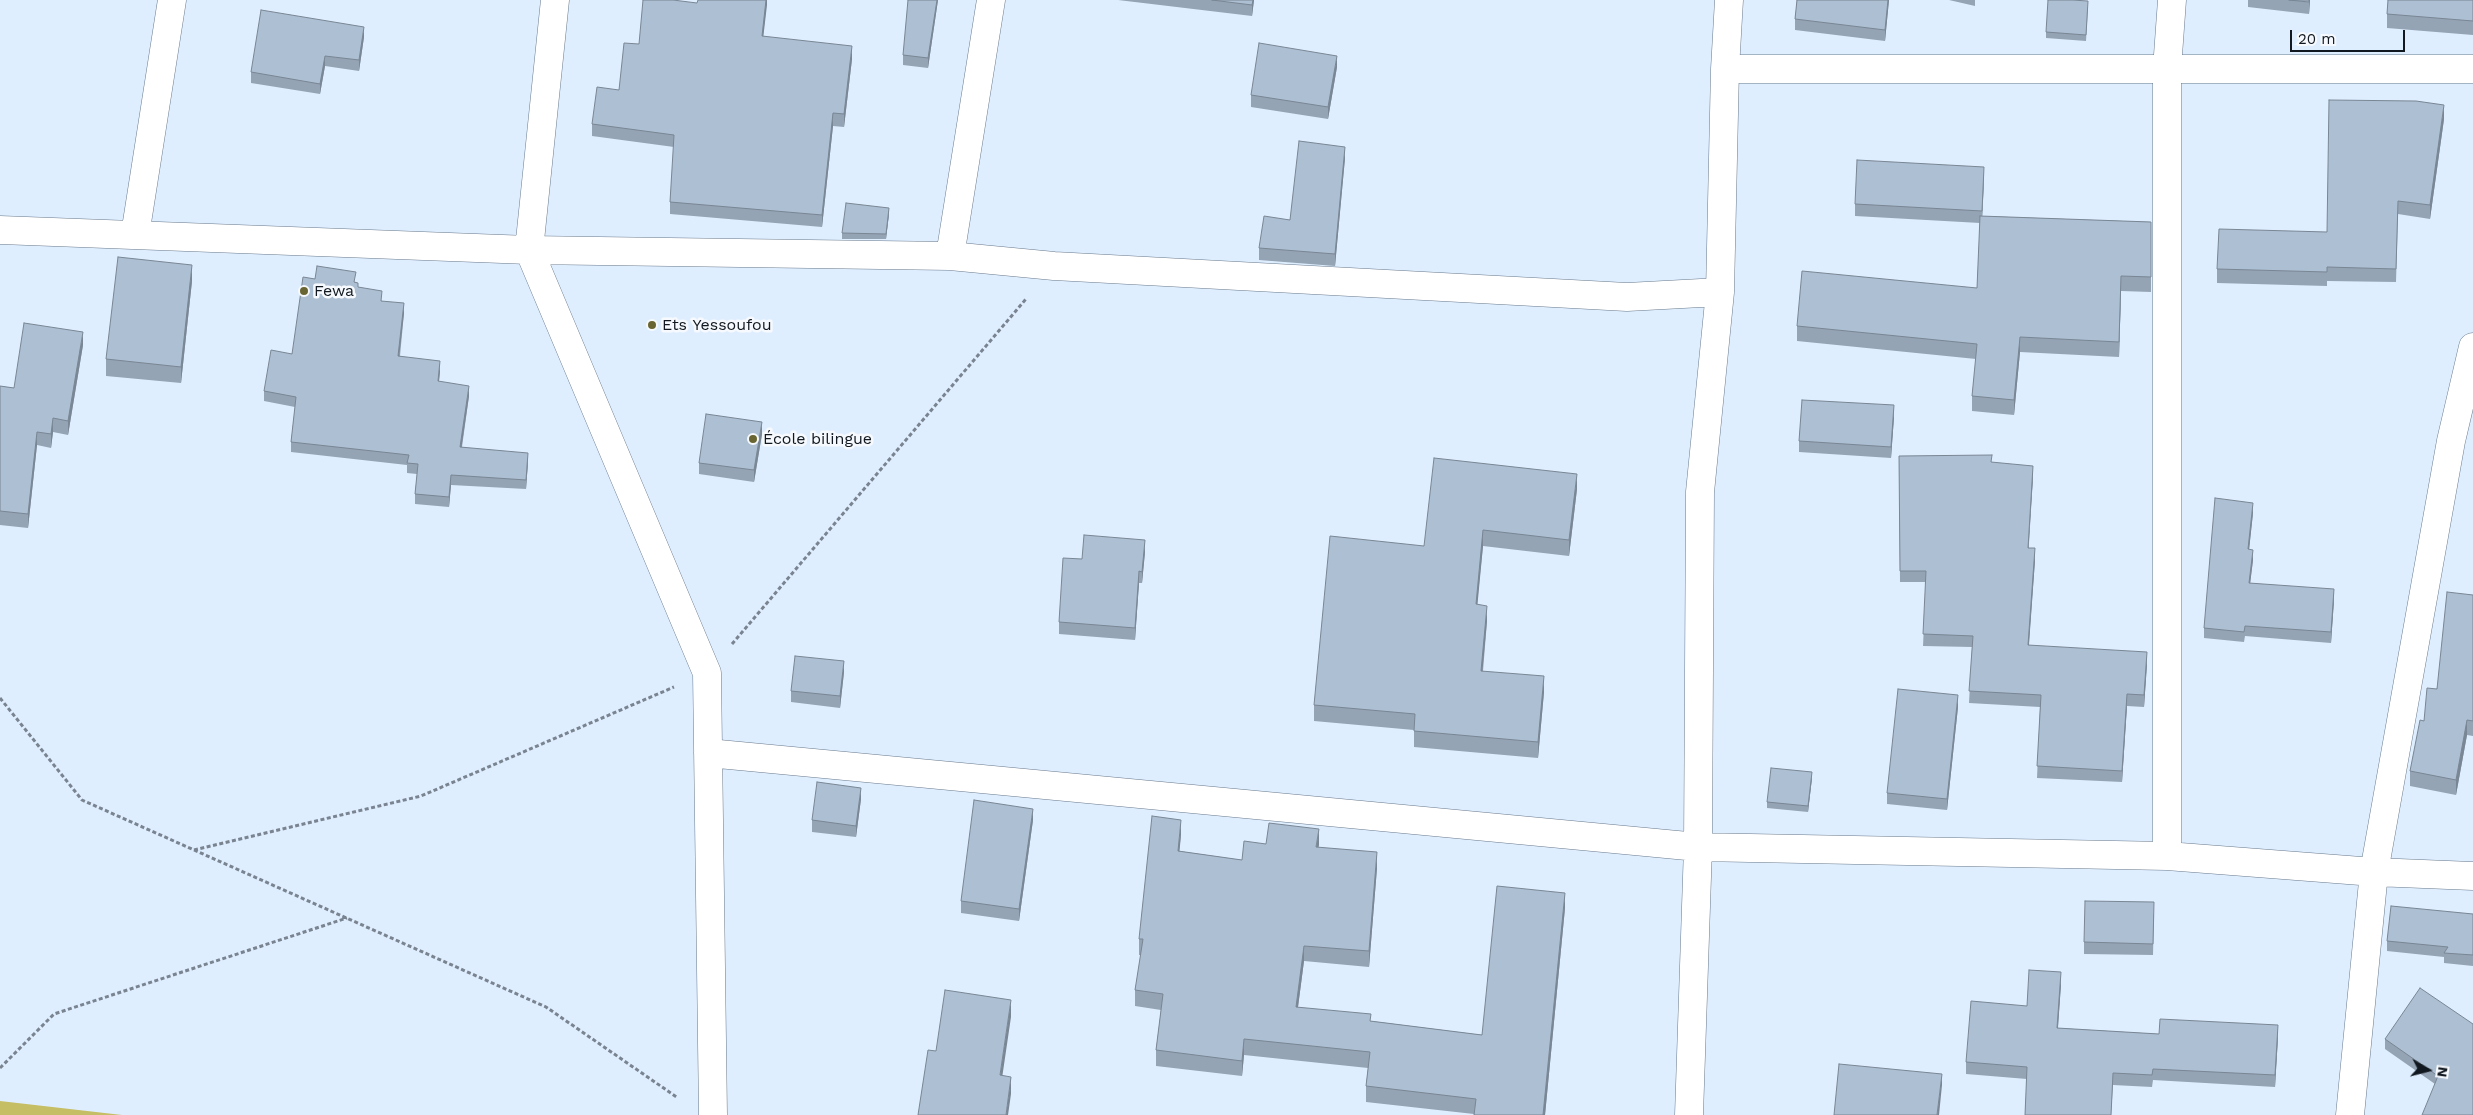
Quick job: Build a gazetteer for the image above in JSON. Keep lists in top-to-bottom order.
{
  "places": ["Fewa", "Ets Yessoufou", "École bilingue"],
  "scale_bar": "20 m",
  "north": "right"
}
